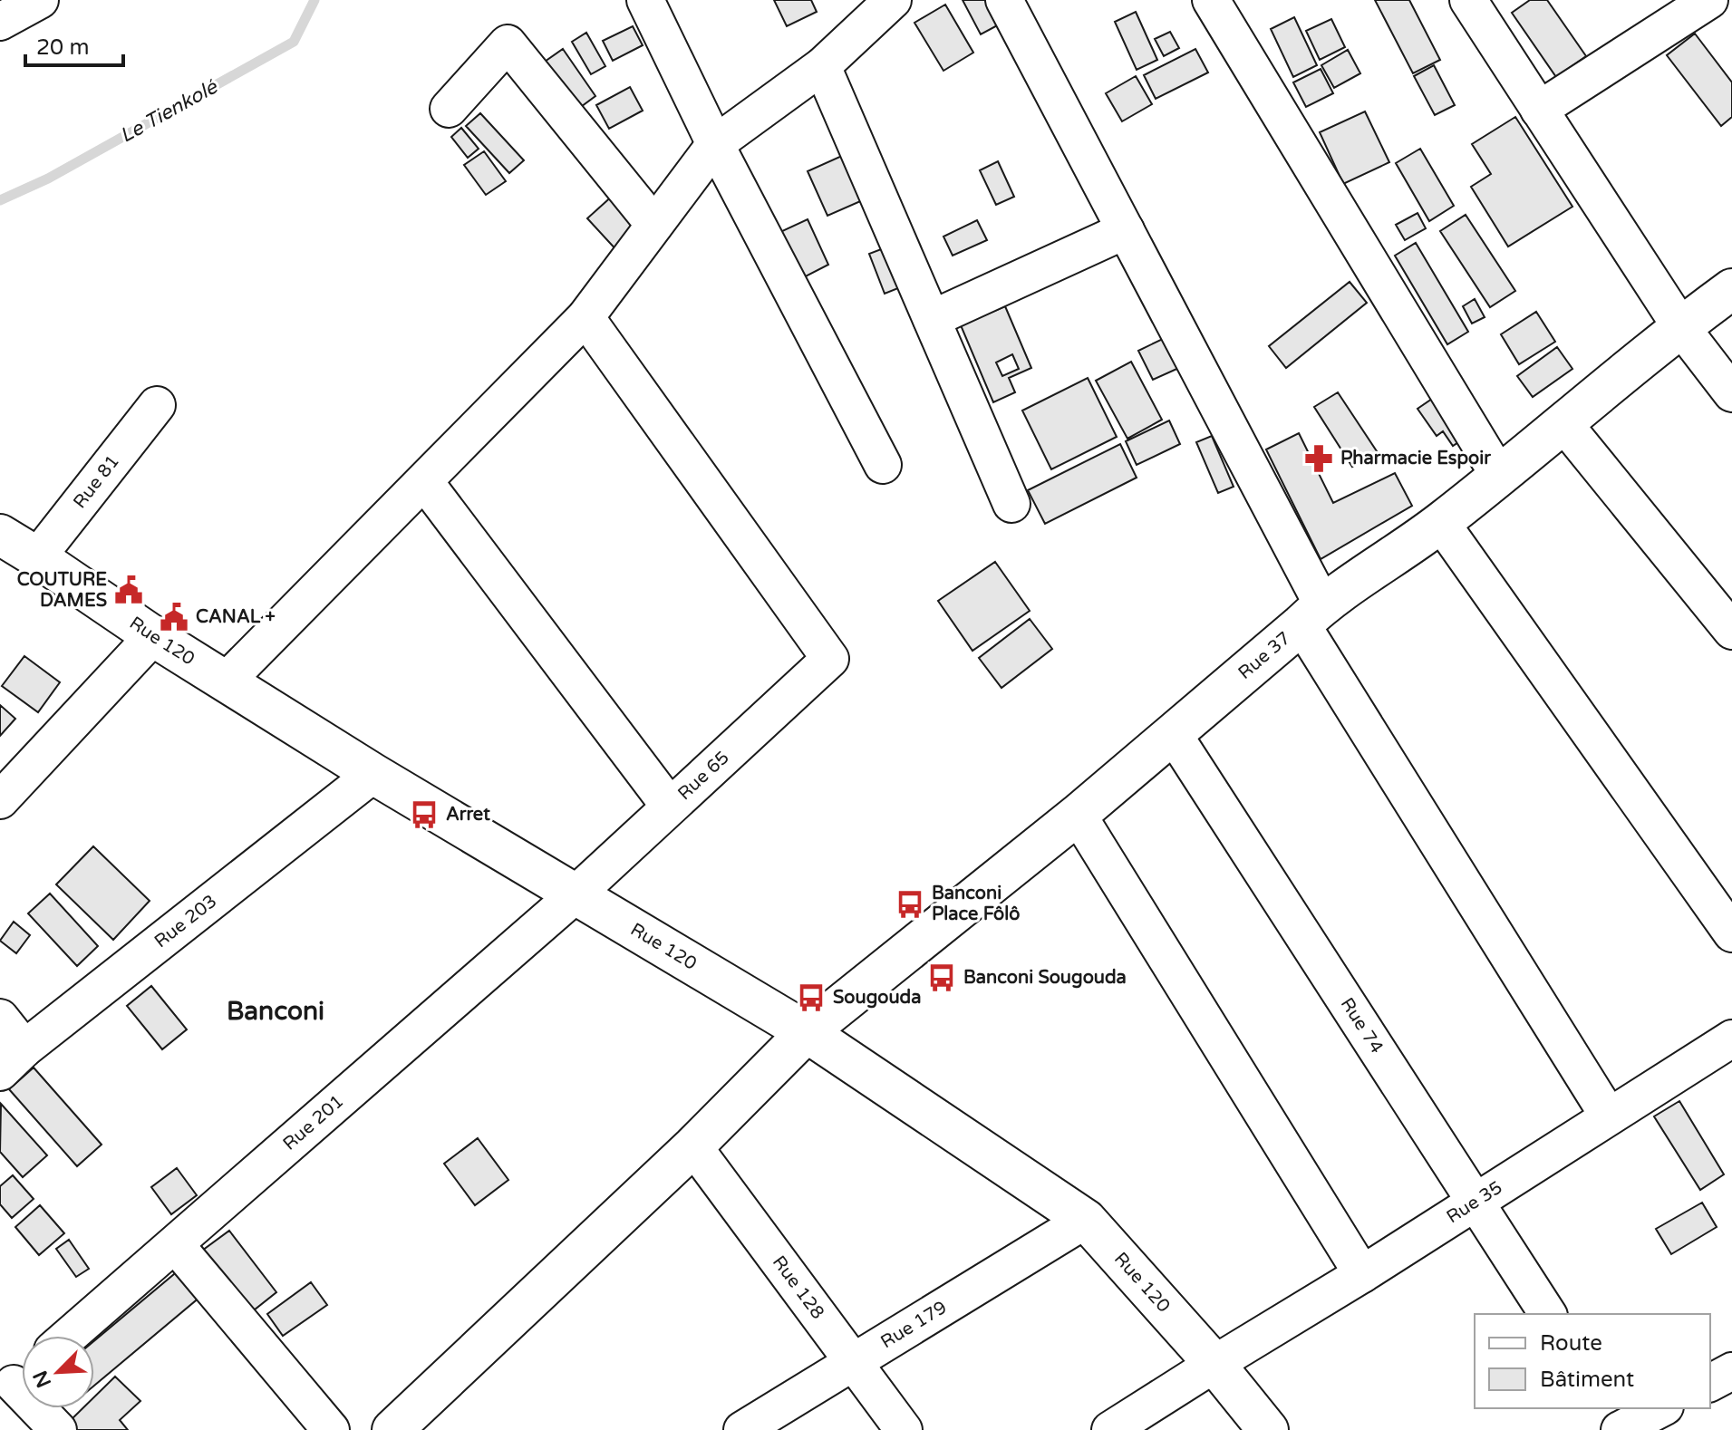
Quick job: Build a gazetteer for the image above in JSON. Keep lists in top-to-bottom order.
{
  "streets": {
    "main road": ["Rue 120", "Rue 37"],
    "street": [
      "Rue 81",
      "Rue 65",
      "Rue 203",
      "Rue 74",
      "Rue 201",
      "Rue 35",
      "Rue 128",
      "Rue 179"
    ]
  },
  "crossings": [
    ["Rue 81", "Rue 120"],
    ["Rue 120", "Rue 37"],
    ["Rue 120", "Rue 65"],
    ["Rue 120", "Rue 203"],
    ["Rue 120", "Rue 201"],
    ["Rue 120", "Rue 35"],
    ["Rue 120", "Rue 179"],
    ["Rue 37", "Rue 74"],
    ["Rue 37", "Rue 128"],
    ["Rue 65", "Rue 201"],
    ["Rue 74", "Rue 35"],
    ["Rue 128", "Rue 179"]
  ],
  "districts": ["Banconi"],
  "water": ["Le Tienkolé"],
  "places": {
    "pharmacy": ["Pharmacie Espoir"],
    "public building": ["COUTURE DAMES", "CANAL +"],
    "bus stop": [
      "Arret",
      "Banconi Place Fôlô",
      "Banconi Sougouda",
      "Sougouda"
    ]
  },
  "legend": ["Route", "Bâtiment"],
  "scale_bar": "20 m",
  "north": "bottom left"
}
